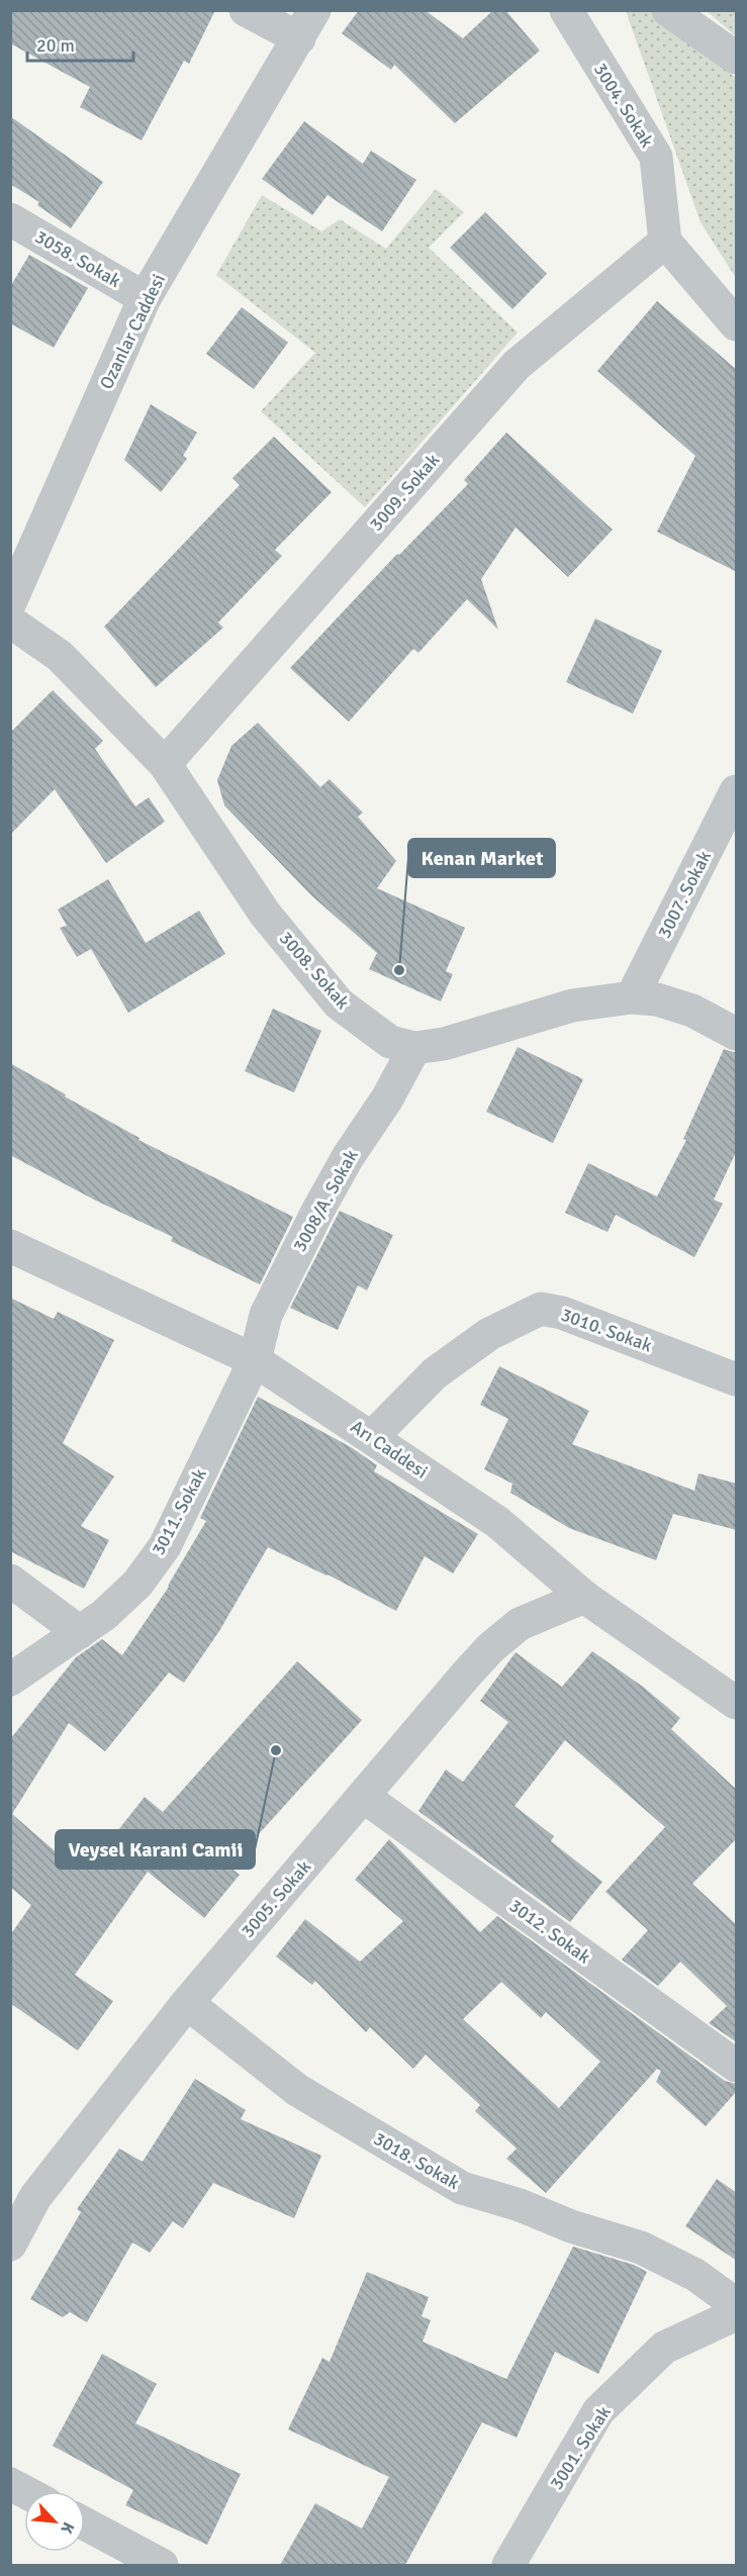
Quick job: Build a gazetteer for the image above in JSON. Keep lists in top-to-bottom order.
{
  "streets": {
    "street": [
      "3004. Sokak",
      "3058. Sokak",
      "Ozanlar Caddesi",
      "3009. Sokak",
      "3007. Sokak",
      "3008. Sokak",
      "3008/A. Sokak",
      "3010. Sokak",
      "Arı Caddesi",
      "3011. Sokak",
      "3005. Sokak",
      "3012. Sokak",
      "3018. Sokak",
      "3001. Sokak"
    ]
  },
  "crossings": [
    ["3004. Sokak", "3009. Sokak"],
    ["3058. Sokak", "Ozanlar Caddesi"],
    ["3009. Sokak", "3008. Sokak"],
    ["3007. Sokak", "3008. Sokak"],
    ["3008. Sokak", "3008/A. Sokak"],
    ["3008/A. Sokak", "Arı Caddesi"],
    ["3008/A. Sokak", "3011. Sokak"],
    ["3010. Sokak", "Arı Caddesi"],
    ["Arı Caddesi", "3011. Sokak"],
    ["Arı Caddesi", "3005. Sokak"],
    ["3005. Sokak", "3012. Sokak"],
    ["3005. Sokak", "3018. Sokak"]
  ],
  "places": ["Kenan Market", "Veysel Karani Camii"],
  "scale_bar": "20 m",
  "north": "bottom right"
}
